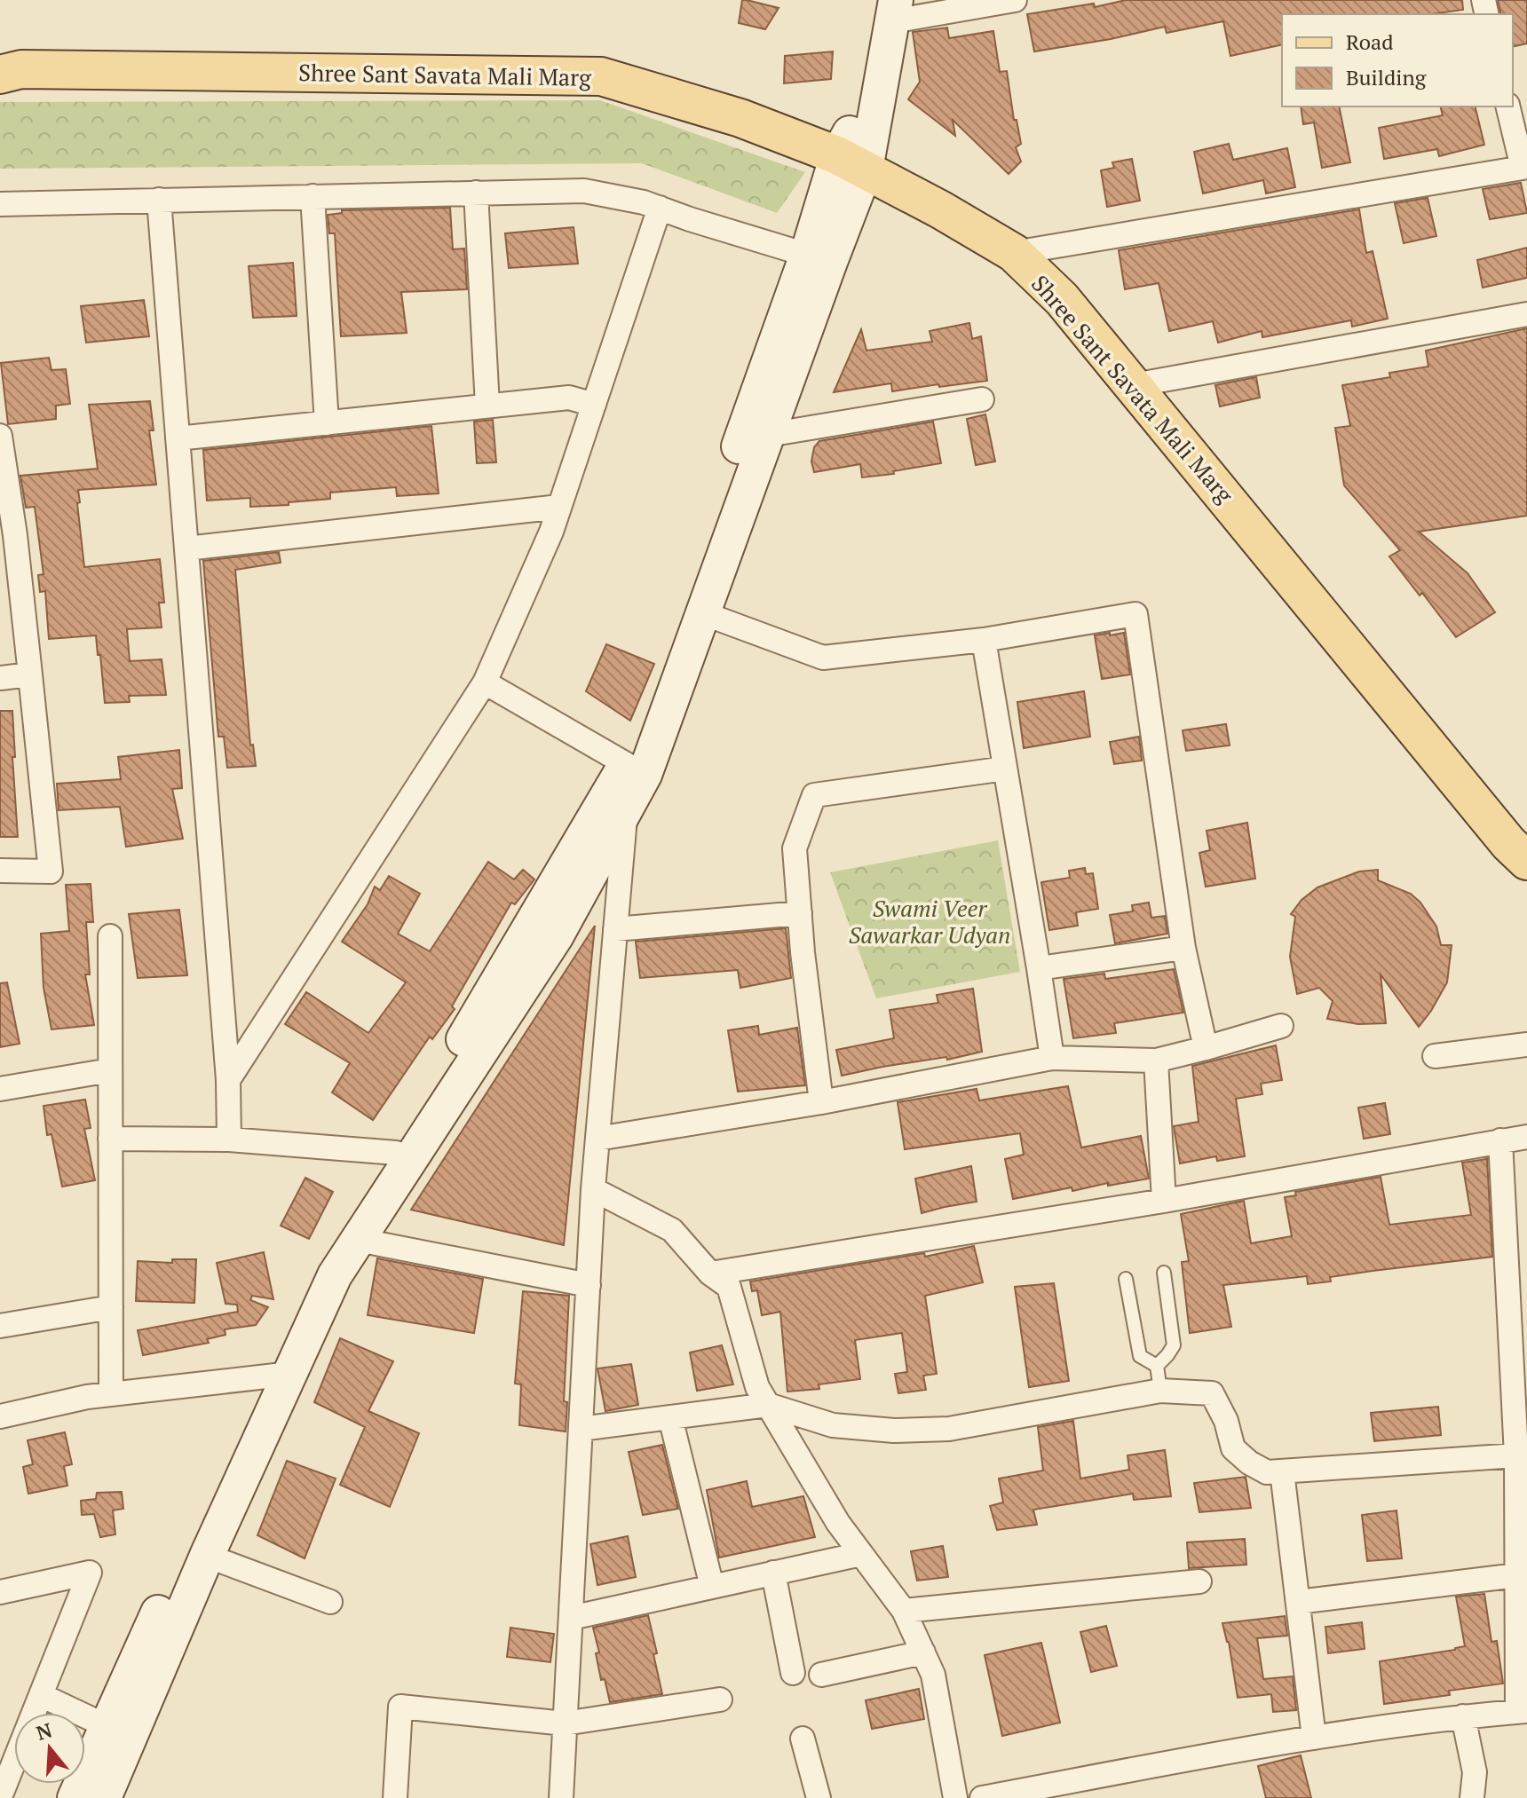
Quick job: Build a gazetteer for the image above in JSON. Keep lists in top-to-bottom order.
{
  "streets": {
    "main road": ["Shree Sant Savata Mali Marg"]
  },
  "parks": ["Swami Veer Sawarkar Udyan"],
  "legend": ["Road", "Building"],
  "north": "top"
}
